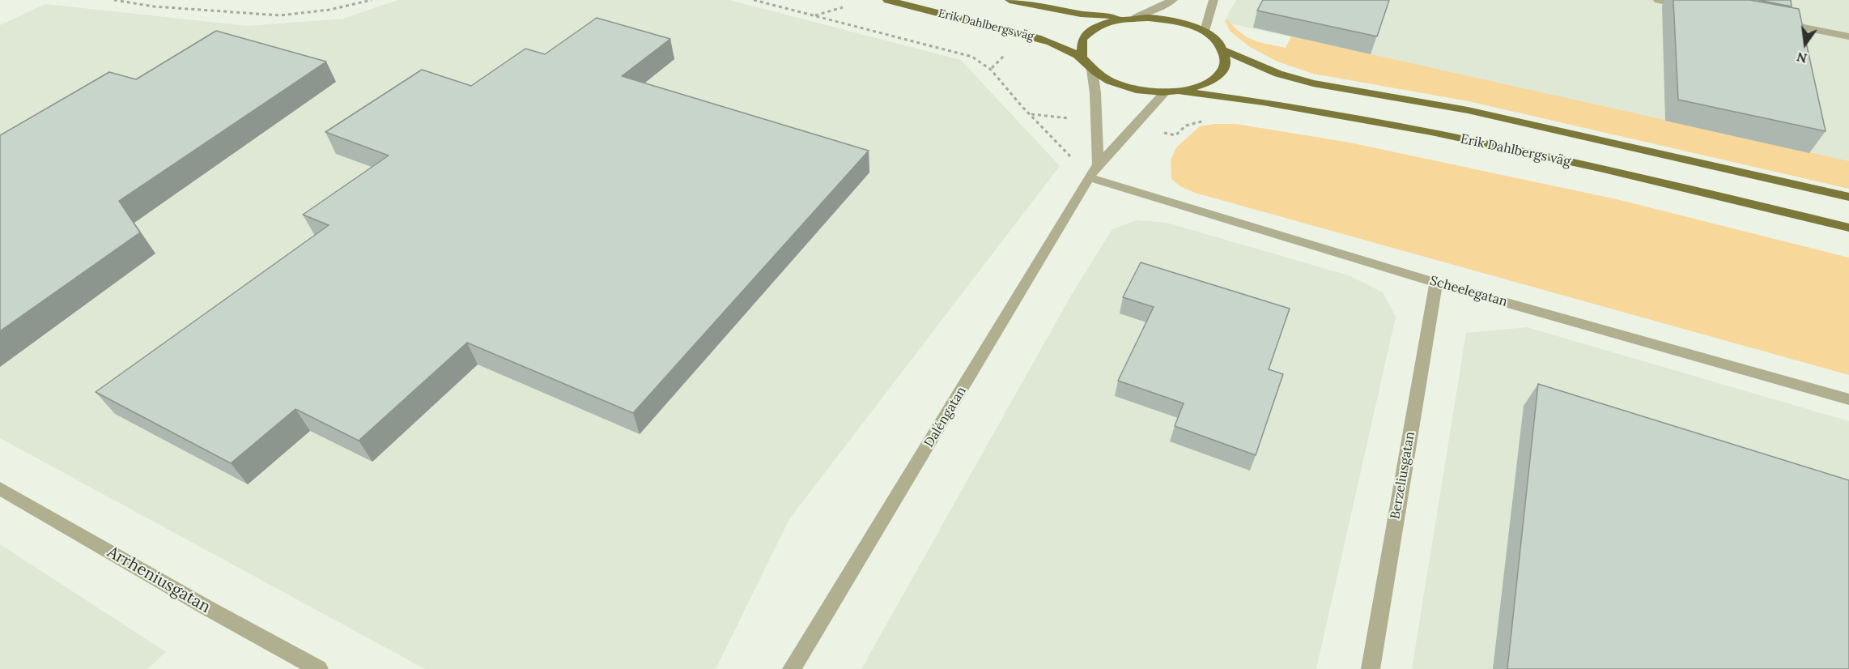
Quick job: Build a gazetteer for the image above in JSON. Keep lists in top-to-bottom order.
{
  "streets": {
    "main road": ["Erik Dahlbergs väg"],
    "street": [
      "Scheelegatan",
      "Daléngatan",
      "Berzeliusgatan",
      "Arrheniusgatan"
    ]
  },
  "crossings": [
    ["Erik Dahlbergs väg", "Daléngatan"],
    ["Scheelegatan", "Daléngatan"],
    ["Scheelegatan", "Berzeliusgatan"]
  ],
  "north": "bottom"
}
